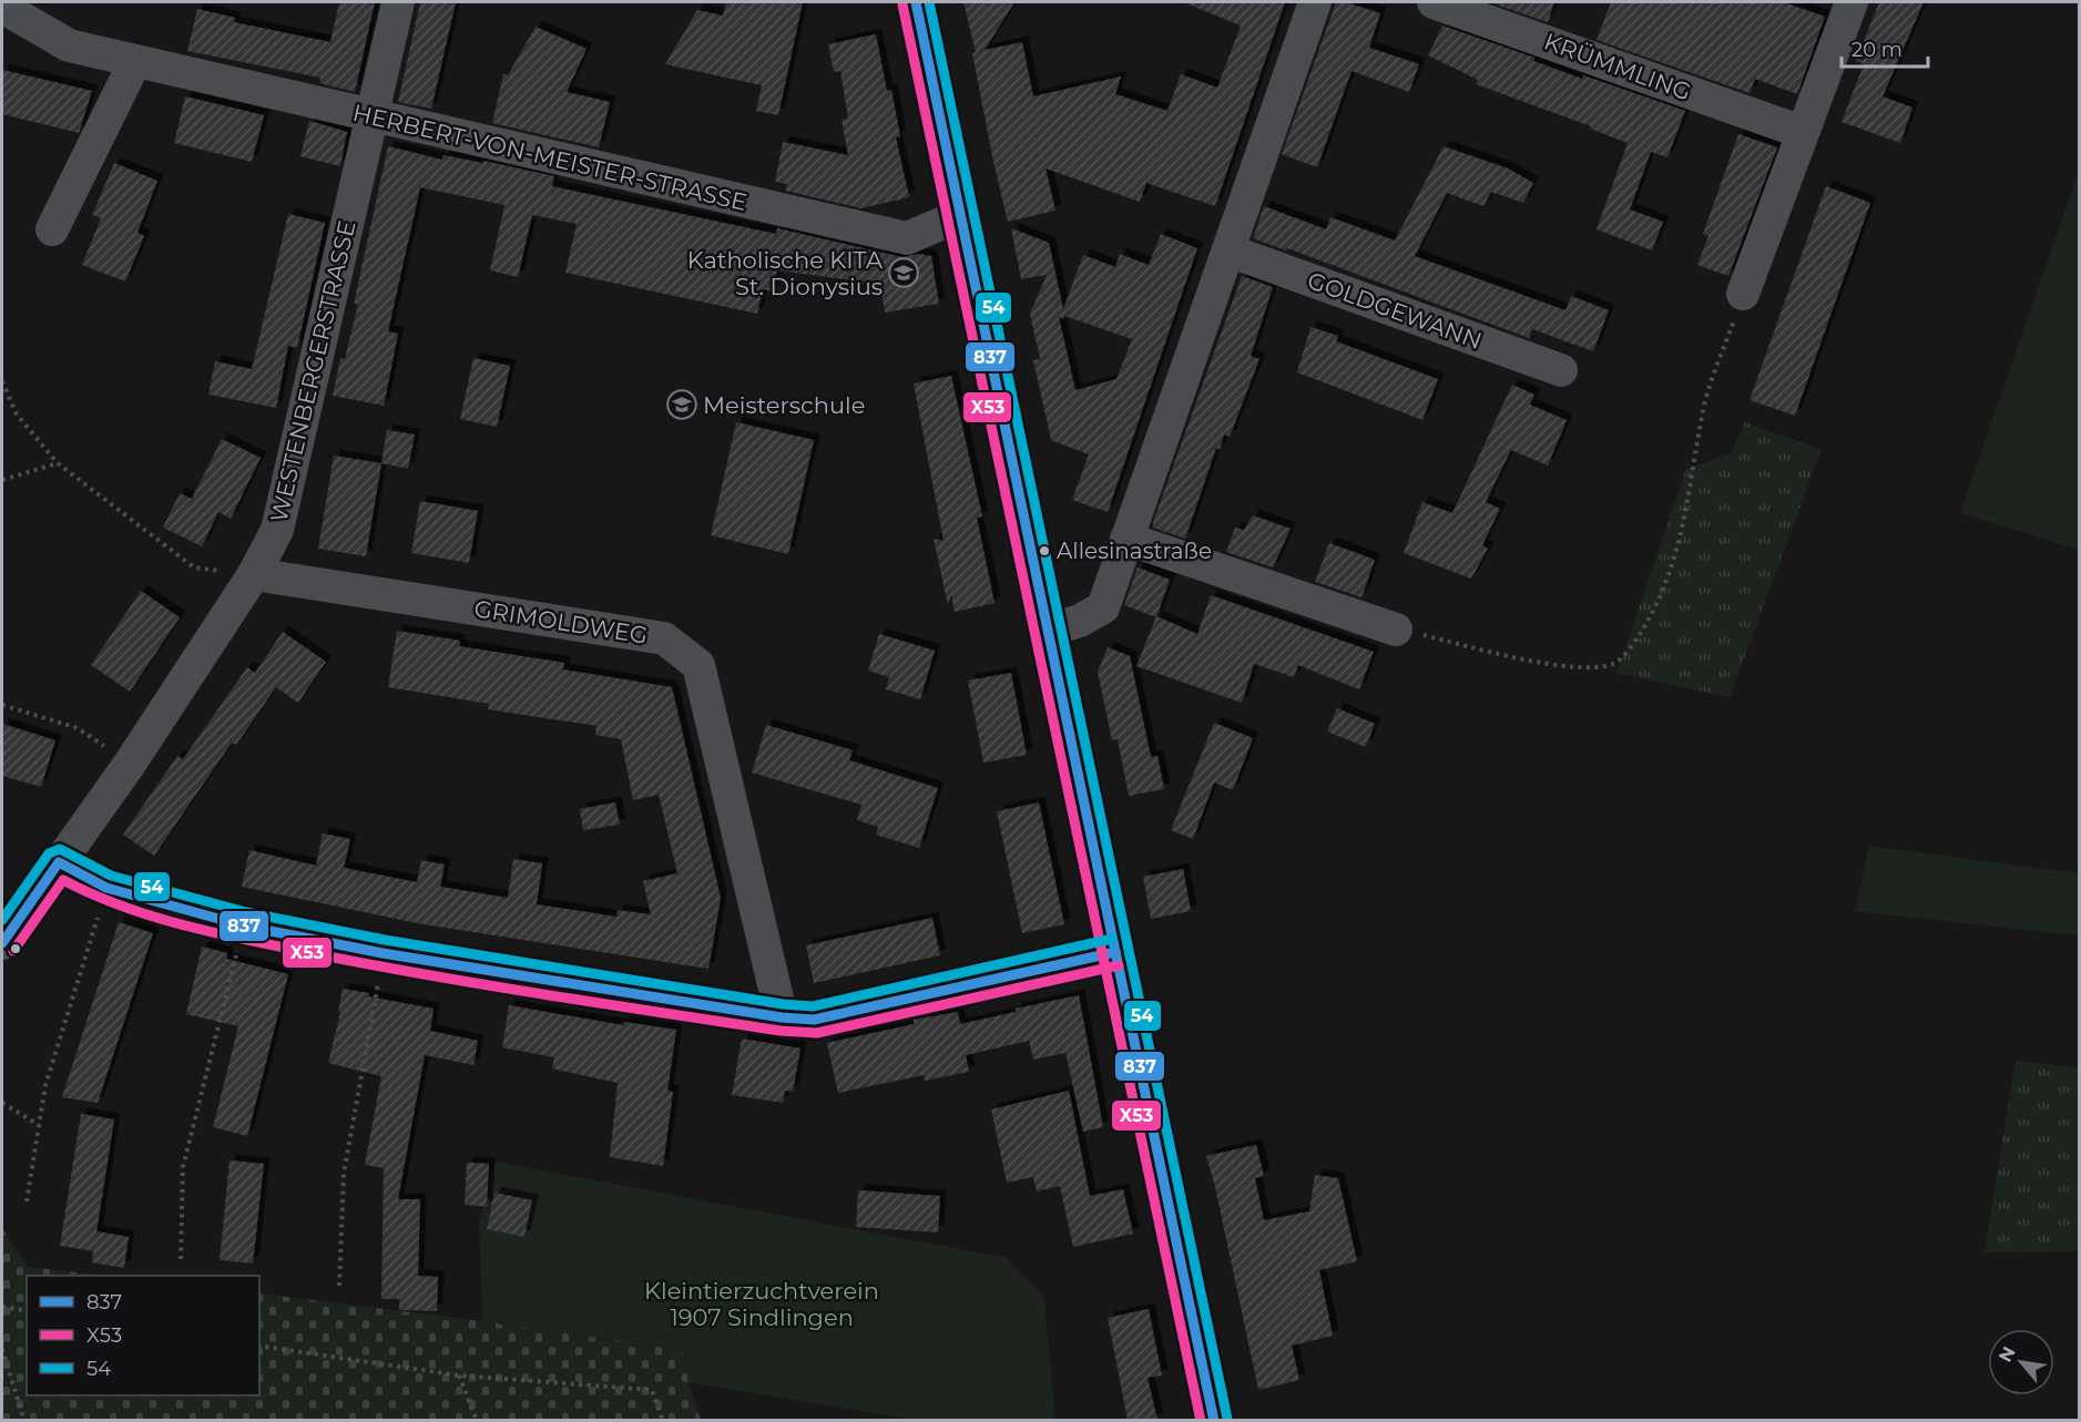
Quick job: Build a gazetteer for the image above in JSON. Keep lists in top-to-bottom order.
{
  "streets": {
    "street": [
      "KRÜMMLING",
      "HERBERT-VON-MEISTER-STRASSE",
      "GOLDGEWANN",
      "WESTENBERGERSTRASSE",
      "GRIMOLDWEG"
    ]
  },
  "crossings": [
    ["HERBERT-VON-MEISTER-STRASSE", "WESTENBERGERSTRASSE"],
    ["WESTENBERGERSTRASSE", "GRIMOLDWEG"]
  ],
  "parks": ["Kleintierzuchtverein 1907 Sindlingen"],
  "places": {
    "school or university": ["Katholische KITA St. Dionysius", "Meisterschule"],
    "other": ["Allesinastraße"]
  },
  "lines": ["transit line 837", "transit line 54", "transit line X53"],
  "legend": ["837", "X53", "54"],
  "scale_bar": "20 m",
  "north": "top left"
}
